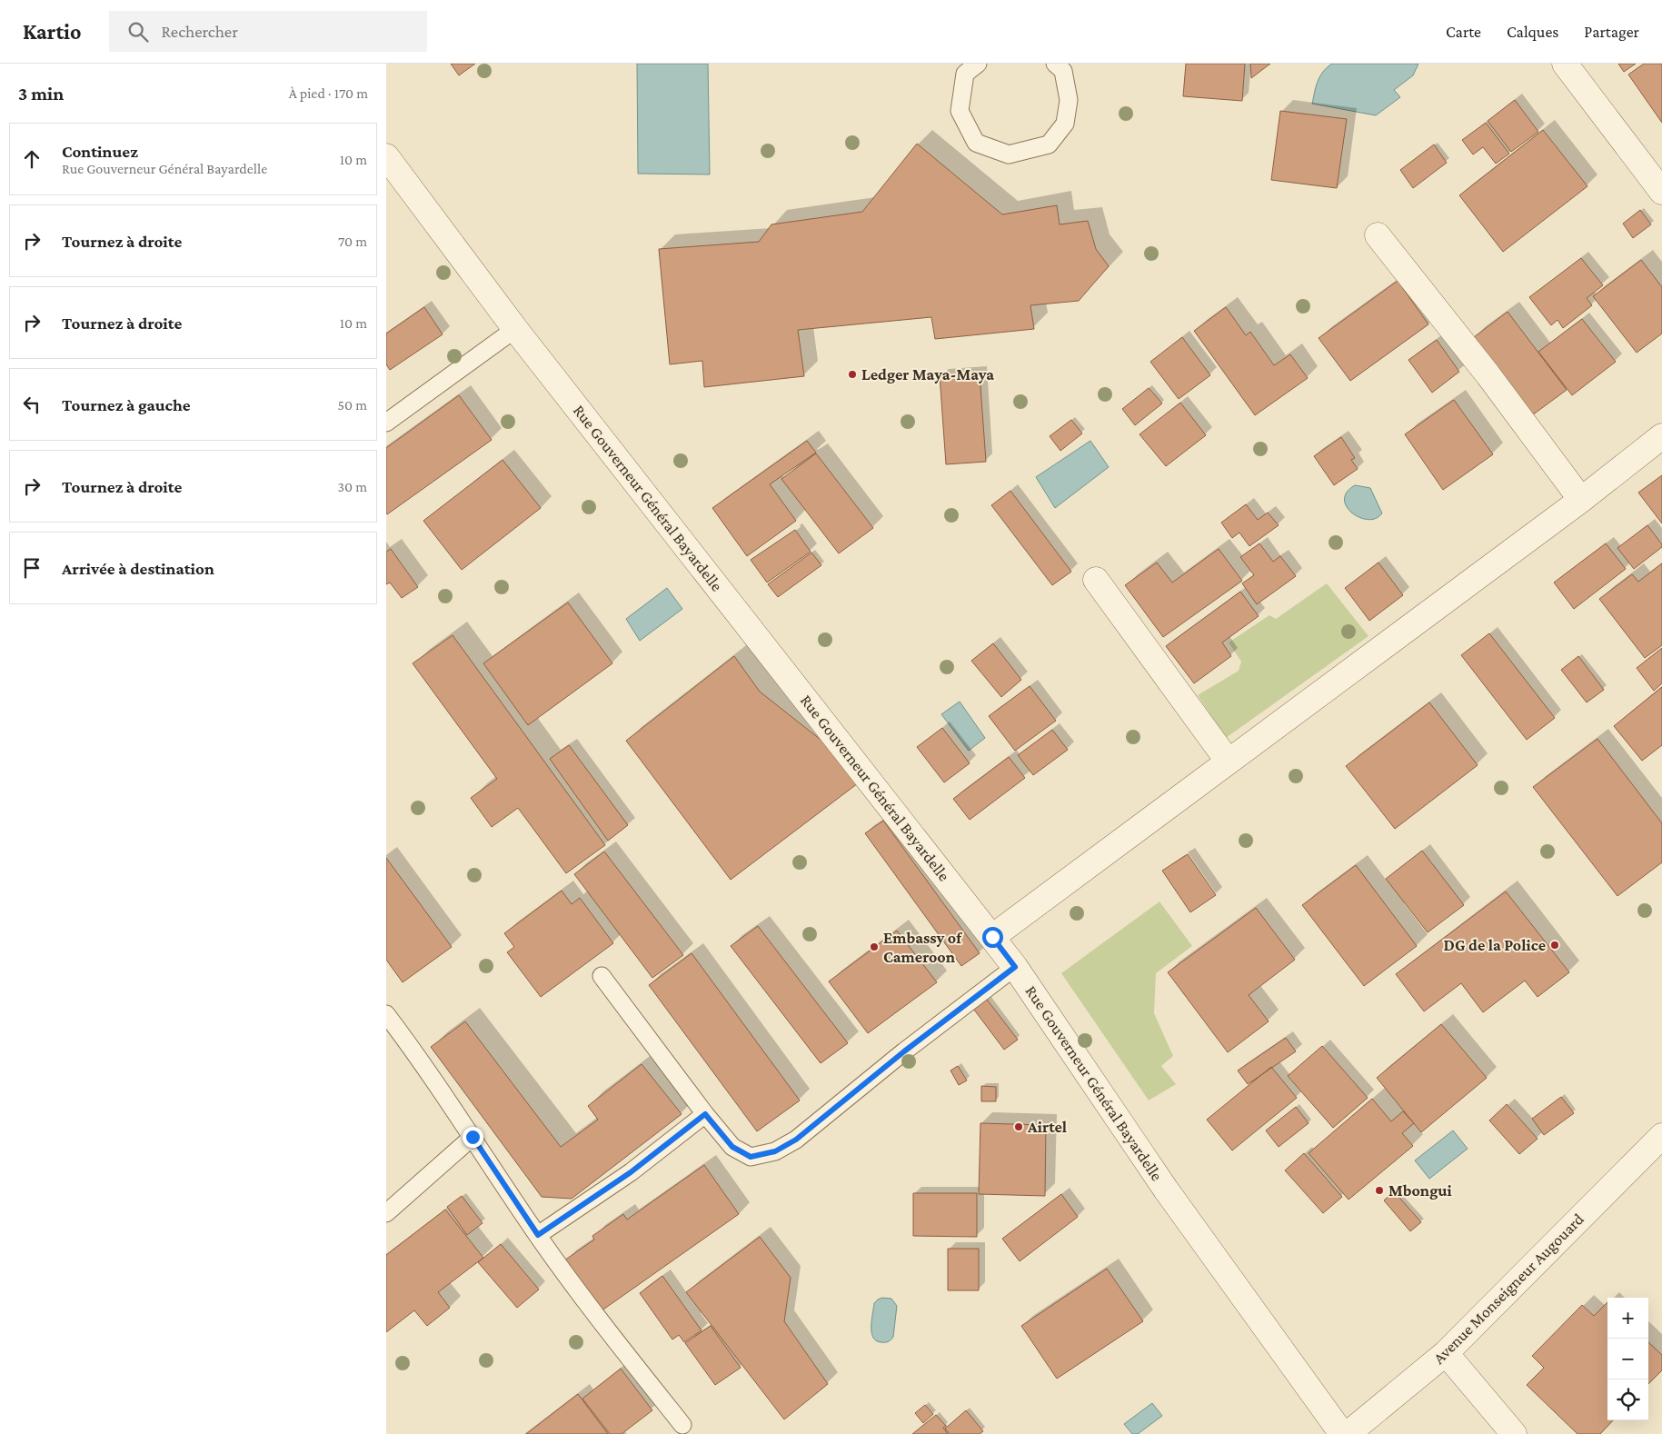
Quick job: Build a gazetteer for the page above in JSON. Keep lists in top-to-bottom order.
{
  "streets": {
    "street": ["Rue Gouverneur Général Bayardelle", "Avenue Monseigneur Augouard"]
  },
  "places": [
    "Ledger Maya-Maya",
    "DG de la Police",
    "Embassy of Cameroon",
    "Airtel",
    "Mbongui"
  ],
  "page": {
    "header": "Kartio",
    "search": "Rechercher",
    "nav": ["Carte", "Calques", "Partager"],
    "heading": ["3 min", "À pied · 170 m"],
    "list": [
      ["Continuez", "Rue Gouverneur Général Bayardelle", "10 m"],
      ["Tournez à droite", "70 m"],
      ["Tournez à droite", "10 m"],
      ["Tournez à gauche", "50 m"],
      ["Tournez à droite", "30 m"],
      "Arrivée à destination"
    ],
    "map_buttons": ["+", "−"]
  }
}
